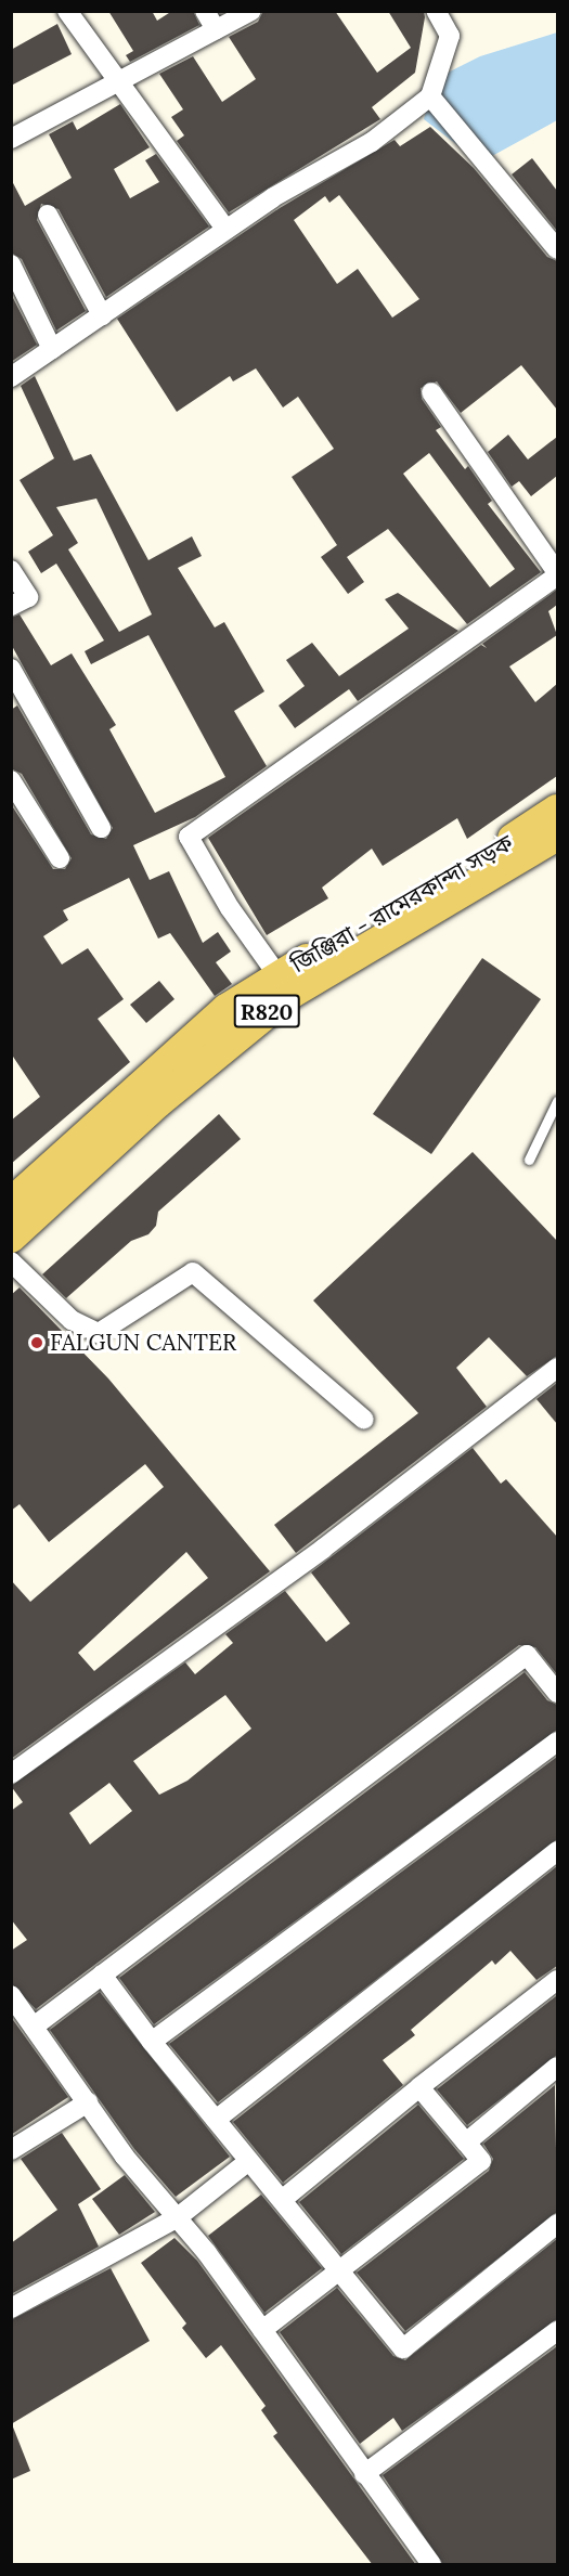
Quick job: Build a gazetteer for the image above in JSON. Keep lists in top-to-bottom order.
{
  "streets": {
    "main road": ["জিঞ্জিরা - রামেরকান্দা সড়ক", "R820"]
  },
  "places": ["FALGUN CANTER"]
}
